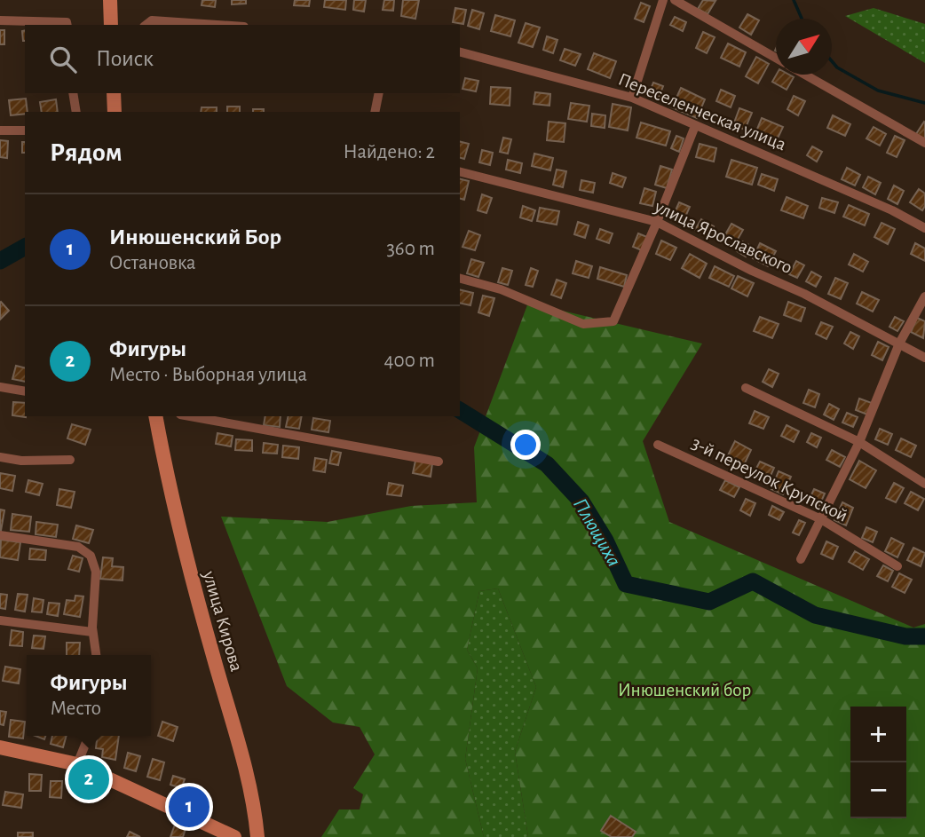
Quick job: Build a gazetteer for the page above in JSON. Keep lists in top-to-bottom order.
{
  "streets": {
    "main road": ["улица Кирова"],
    "street": ["Переселенческая улица", "улица Ярославского", "3-й переулок Крупской"]
  },
  "water": ["Плющиха"],
  "parks": ["Инюшенский бор"],
  "north": "top right",
  "page": {
    "search": "Поиск",
    "heading": ["Рядом", "Найдено: 2"],
    "list": [
      {
        "mark": "1",
        "name": "Инюшенский Бор",
        "note": "Остановка",
        "value": "360 m"
      },
      {
        "mark": "2",
        "name": "Фигуры",
        "note": "Место · Выборная улица",
        "value": "400 m"
      }
    ],
    "popup": ["Фигуры", "Место"],
    "map_buttons": ["+", "−"],
    "pins": ["2", "1"]
  }
}
